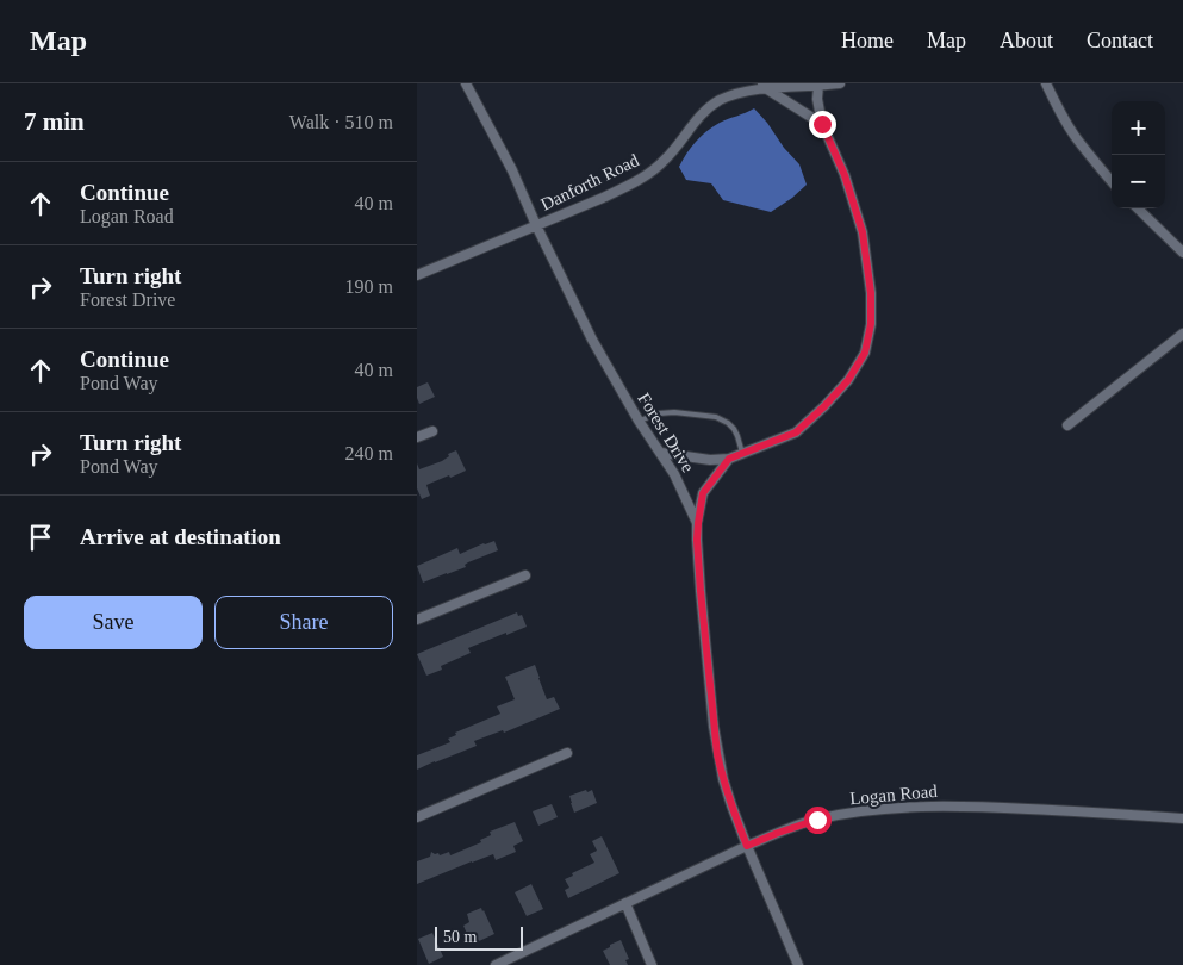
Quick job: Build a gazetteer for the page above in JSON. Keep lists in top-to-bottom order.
{
  "streets": {
    "street": ["Danforth Road", "Forest Drive", "Logan Road"]
  },
  "crossings": [
    ["Danforth Road", "Forest Drive"],
    ["Forest Drive", "Logan Road"]
  ],
  "scale_bar": "50 m",
  "page": {
    "header": "Map",
    "nav": [
      "Home",
      "Map",
      "About",
      "Contact"
    ],
    "heading": ["7 min", "Walk · 510 m"],
    "map_buttons": ["+", "−"],
    "list": [
      ["Continue", "Logan Road", "40 m"],
      ["Turn right", "Forest Drive", "190 m"],
      ["Continue", "Pond Way", "40 m"],
      ["Turn right", "Pond Way", "240 m"],
      "Arrive at destination"
    ],
    "buttons": ["Save", "Share"],
    "scale": "50 m"
  }
}
